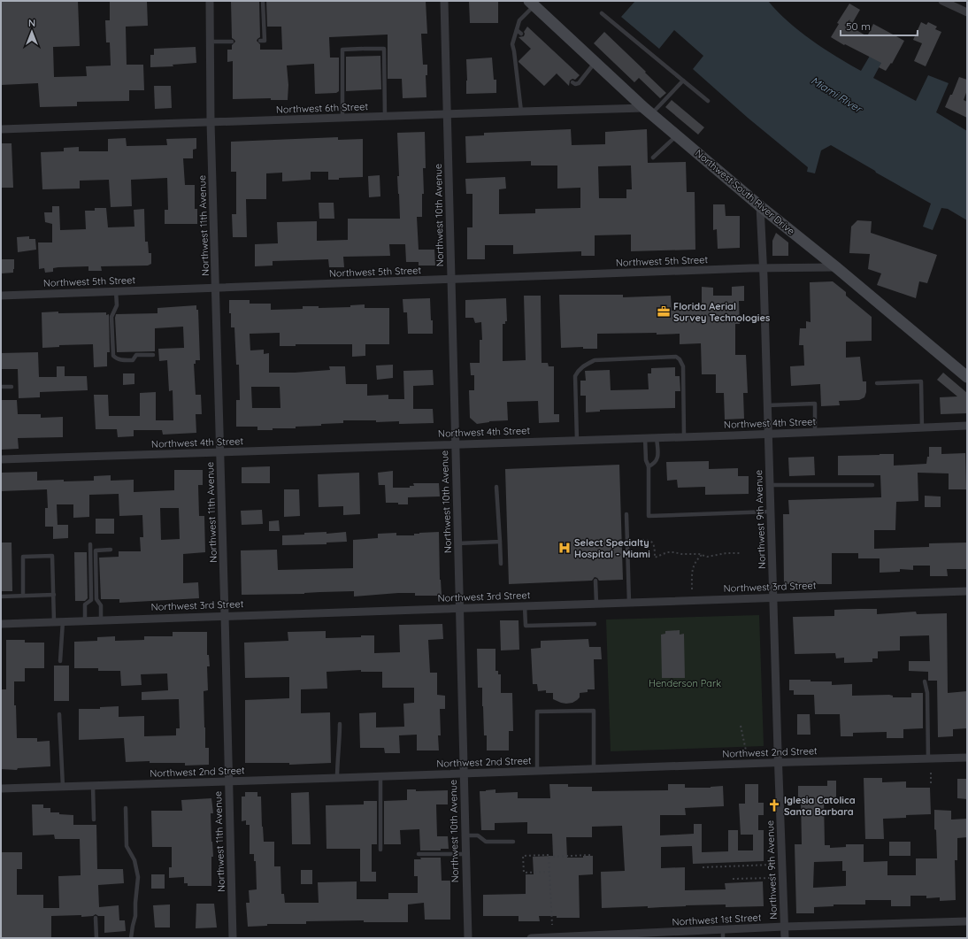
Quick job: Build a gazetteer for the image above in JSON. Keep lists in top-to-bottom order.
{
  "streets": {
    "main road": ["Northwest South River Drive"],
    "street": [
      "Northwest 6th Street",
      "Northwest 10th Avenue",
      "Northwest 11th Avenue",
      "Northwest 5th Street",
      "Northwest 4th Street",
      "Northwest 9th Avenue",
      "Northwest 3rd Street",
      "Northwest 2nd Street",
      "Northwest 1st Street"
    ]
  },
  "crossings": [
    ["Northwest 6th Street", "Northwest South River Drive"],
    ["Northwest 6th Street", "Northwest 10th Avenue"],
    ["Northwest 6th Street", "Northwest 11th Avenue"],
    ["Northwest South River Drive", "Northwest 5th Street"],
    ["Northwest South River Drive", "Northwest 9th Avenue"],
    ["Northwest 10th Avenue", "Northwest 5th Street"],
    ["Northwest 10th Avenue", "Northwest 4th Street"],
    ["Northwest 10th Avenue", "Northwest 3rd Street"],
    ["Northwest 10th Avenue", "Northwest 2nd Street"],
    ["Northwest 11th Avenue", "Northwest 5th Street"],
    ["Northwest 11th Avenue", "Northwest 4th Street"],
    ["Northwest 11th Avenue", "Northwest 3rd Street"],
    ["Northwest 11th Avenue", "Northwest 2nd Street"],
    ["Northwest 5th Street", "Northwest 9th Avenue"],
    ["Northwest 4th Street", "Northwest 9th Avenue"],
    ["Northwest 9th Avenue", "Northwest 3rd Street"],
    ["Northwest 9th Avenue", "Northwest 2nd Street"],
    ["Northwest 9th Avenue", "Northwest 1st Street"]
  ],
  "water": ["Miami River"],
  "parks": ["Henderson Park"],
  "places": {
    "office": ["Florida Aerial Survey Technologies"],
    "hospital": ["Select Specialty Hospital - Miami"],
    "church": ["Iglesia Catolica Santa Barbara"]
  },
  "scale_bar": "50 m",
  "north": "top"
}
